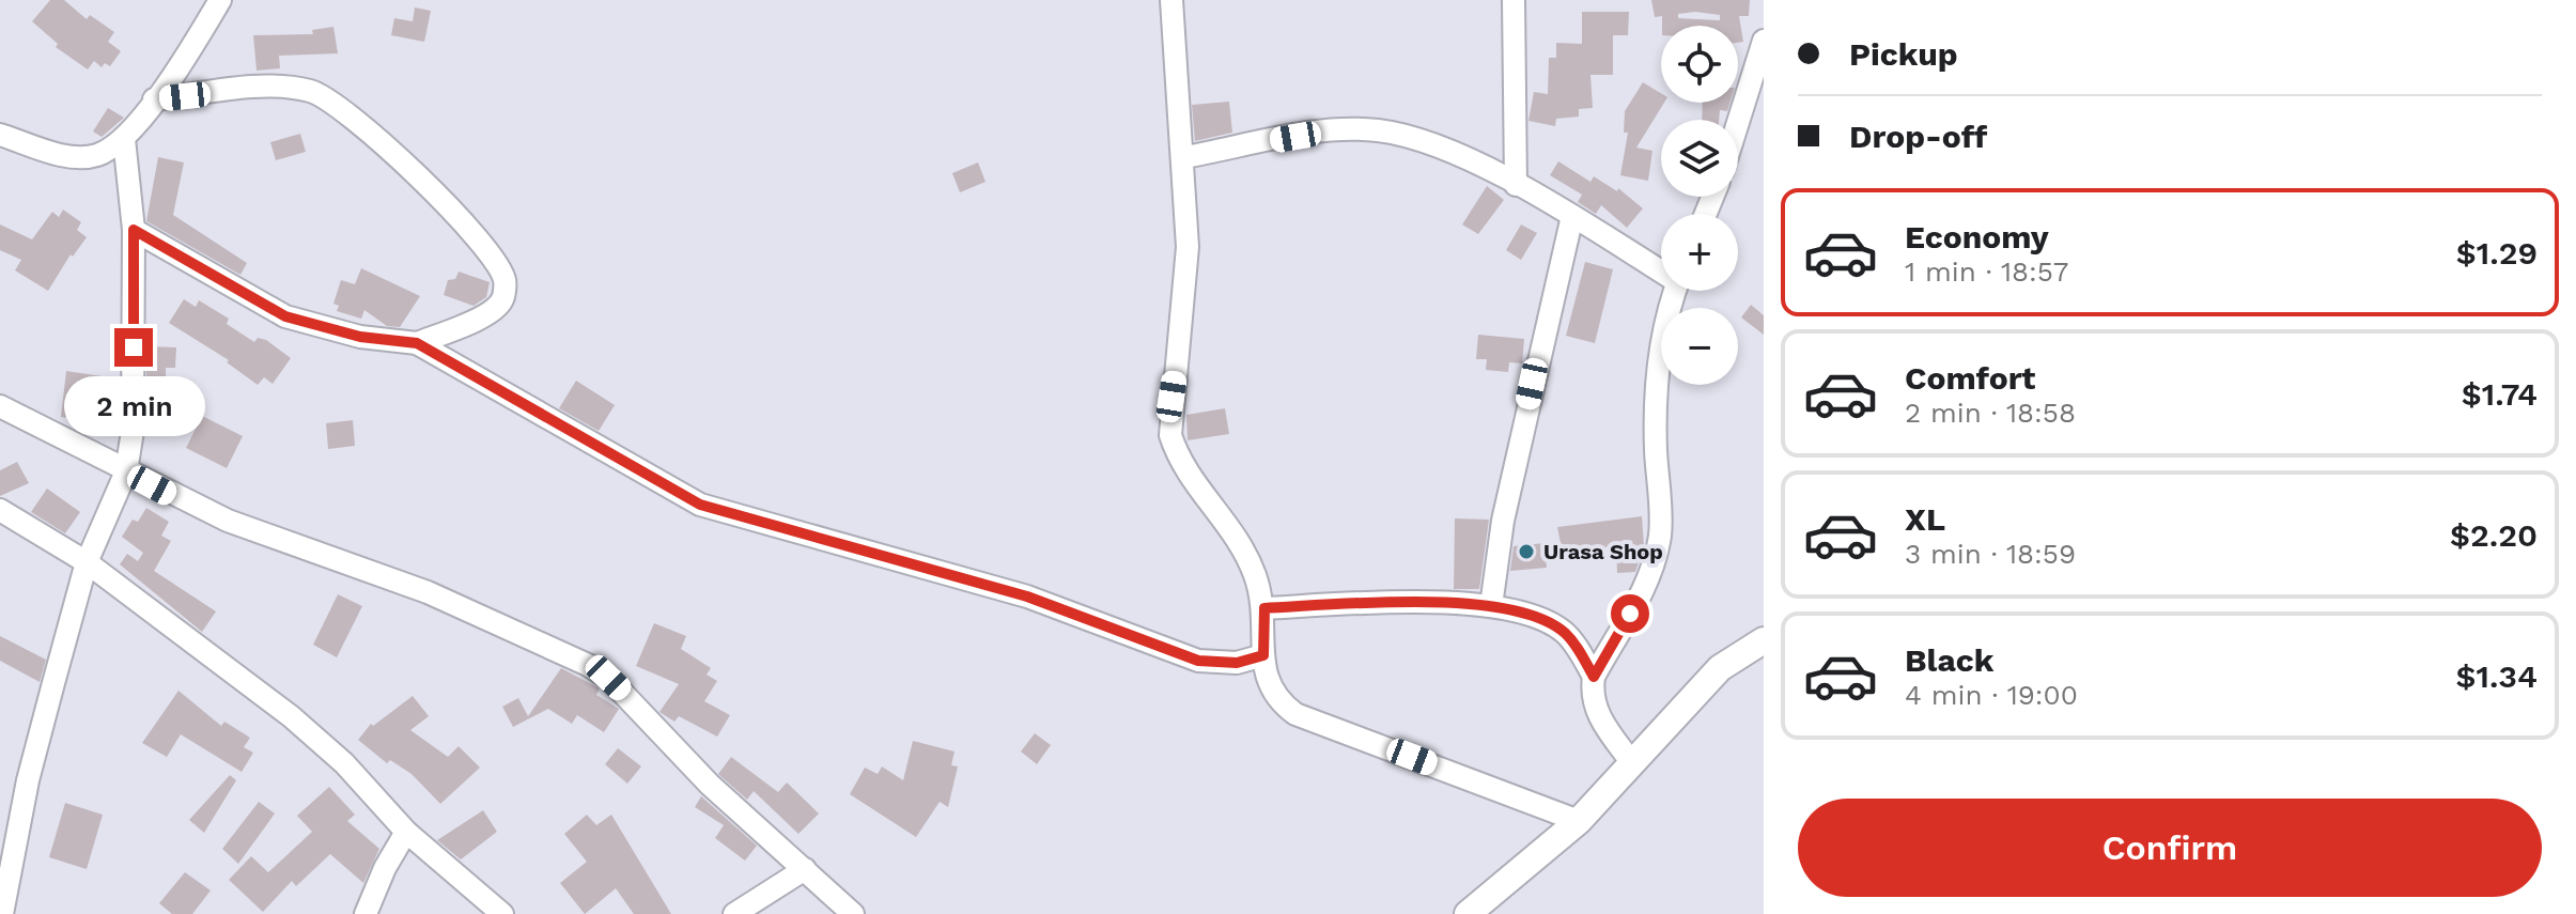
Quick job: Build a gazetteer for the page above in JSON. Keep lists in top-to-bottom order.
{
  "places": ["Urasa Shop"],
  "page": {
    "banner": ["Pickup", "Drop-off"],
    "map_buttons": ["+", "−"],
    "list": [
      {
        "name": "Economy",
        "note": "1 min · 18:57",
        "value": "$1.29"
      },
      {
        "name": "Comfort",
        "note": "2 min · 18:58",
        "value": "$1.74"
      },
      {
        "name": "XL",
        "note": "3 min · 18:59",
        "value": "$2.20"
      },
      {
        "name": "Black",
        "note": "4 min · 19:00",
        "value": "$1.34"
      }
    ],
    "bubble": "2 min",
    "buttons": "Confirm"
  }
}
